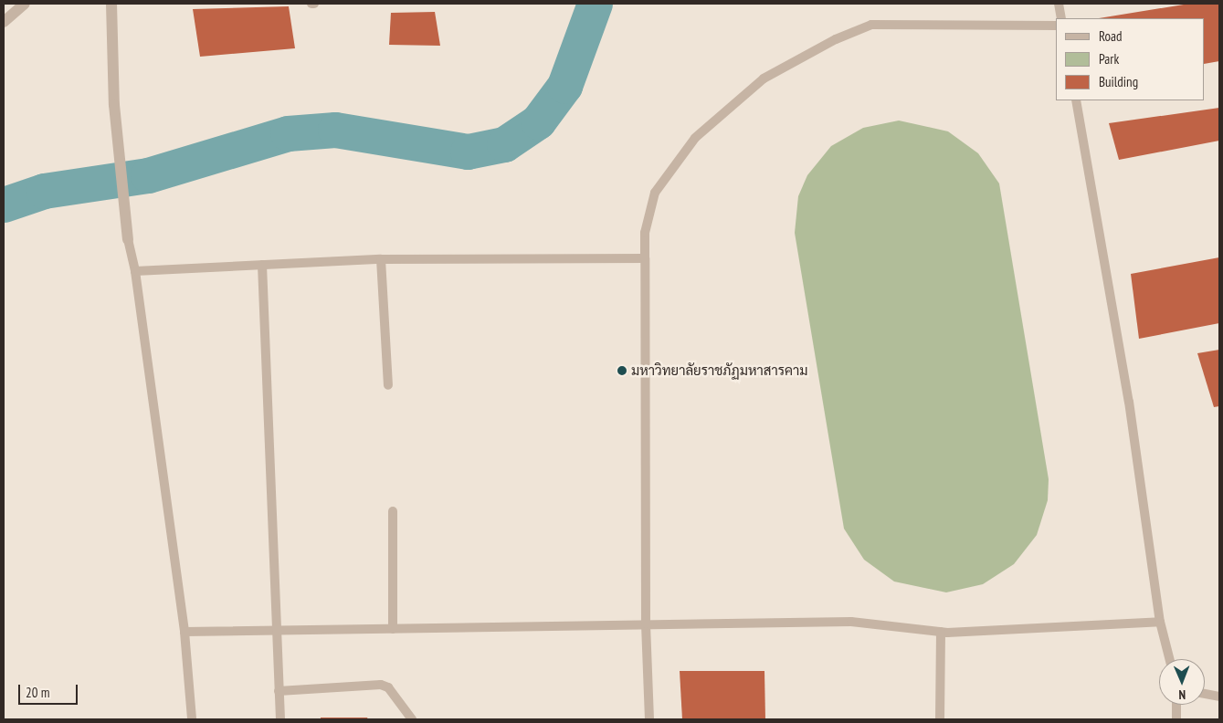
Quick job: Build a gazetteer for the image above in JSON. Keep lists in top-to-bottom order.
{
  "places": ["มหาวิทยาลัยราชภัฏมหาสารคาม"],
  "legend": ["Road", "Park", "Building"],
  "scale_bar": "20 m",
  "north": "bottom"
}
